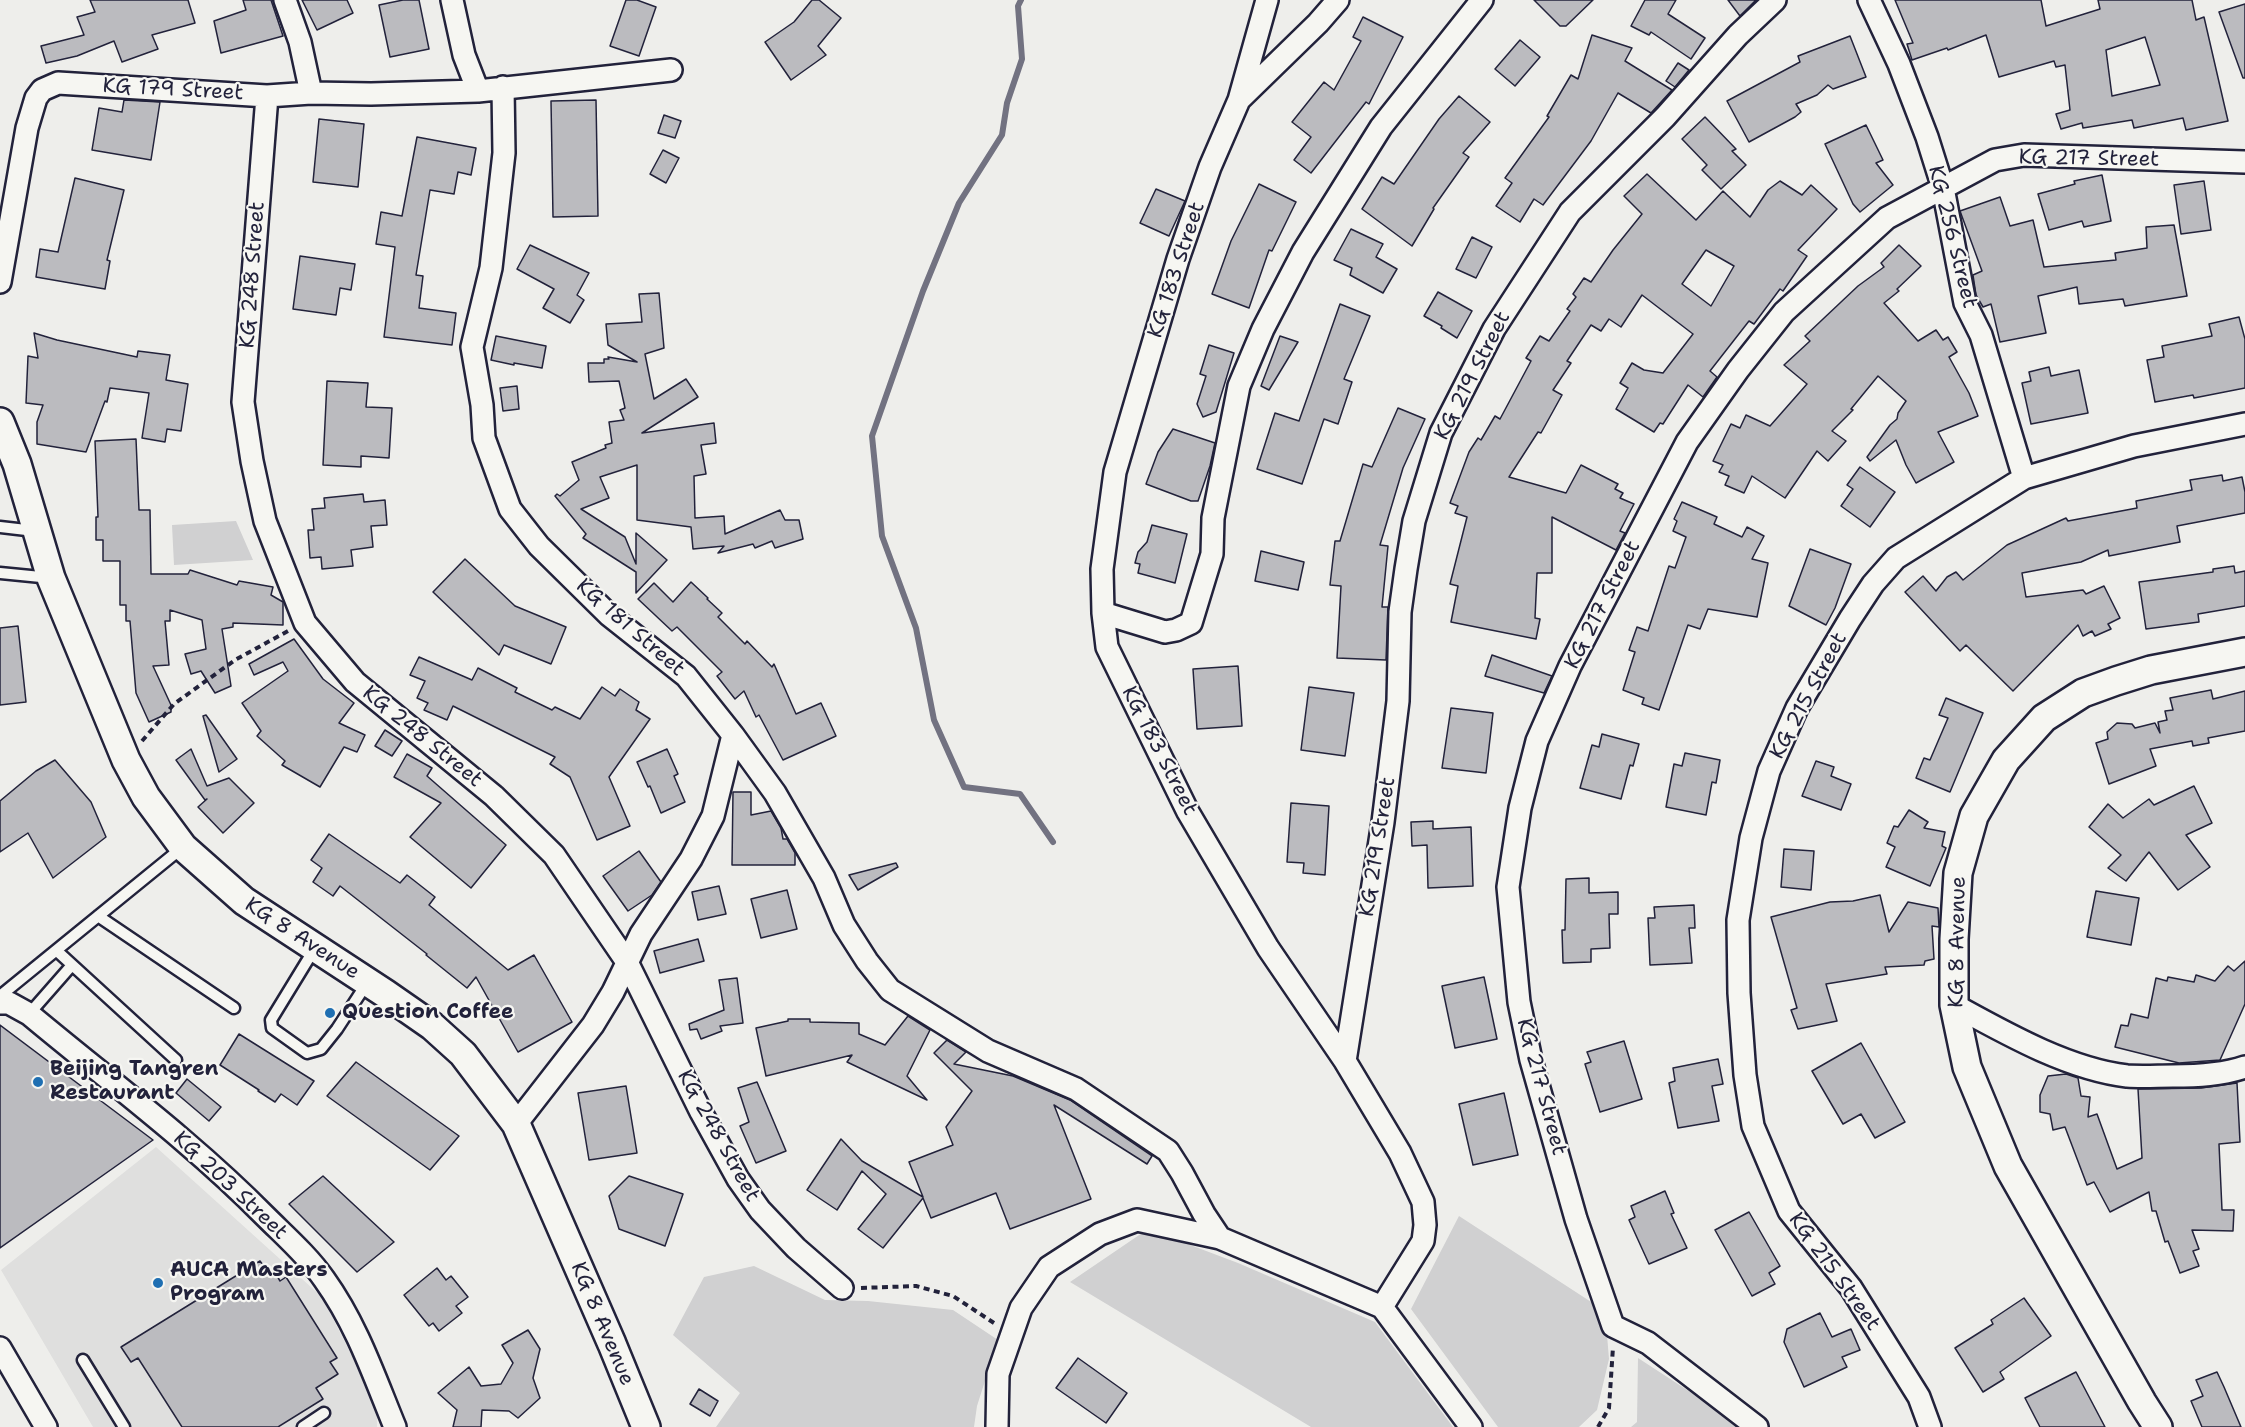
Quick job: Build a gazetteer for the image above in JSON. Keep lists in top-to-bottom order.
{
  "streets": {
    "street": [
      "KG 179 Street",
      "KG 217 Street",
      "KG 256 Street",
      "KG 183 Street",
      "KG 248 Street",
      "KG 219 Street",
      "KG 181 Street",
      "KG 215 Street",
      "KG 8 Avenue",
      "KG 203 Street"
    ]
  },
  "crossings": [
    ["KG 179 Street", "KG 248 Street"],
    ["KG 179 Street", "KG 181 Street"],
    ["KG 217 Street", "KG 256 Street"],
    ["KG 256 Street", "KG 215 Street"],
    ["KG 183 Street", "KG 219 Street"]
  ],
  "places": ["Question Coffee", "Beijing Tangren Restaurant", "AUCA Masters Program"]
}
